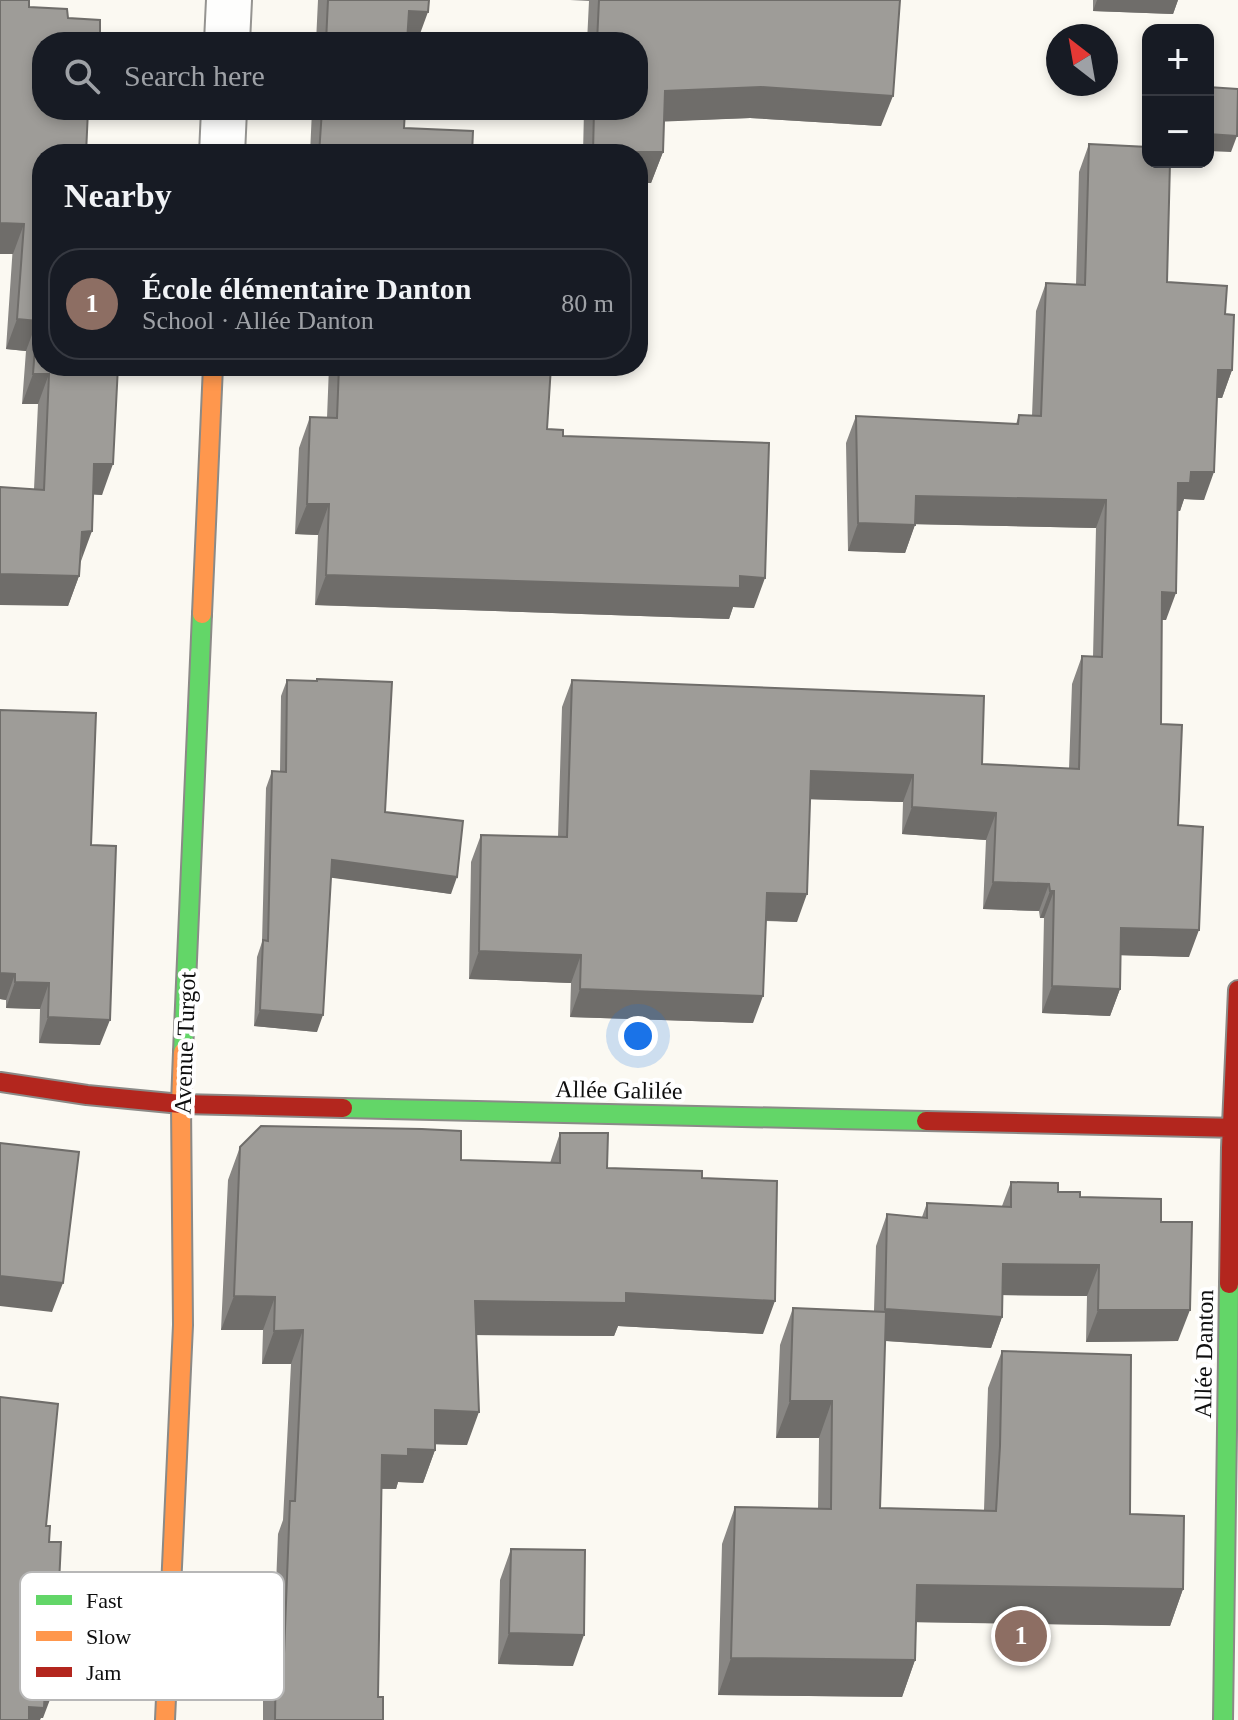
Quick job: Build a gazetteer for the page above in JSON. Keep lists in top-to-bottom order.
{
  "streets": {
    "street": ["Avenue Turgot", "Allée Galilée", "Allée Danton"]
  },
  "crossings": [
    ["Avenue Turgot", "Allée Galilée"],
    ["Allée Galilée", "Allée Danton"]
  ],
  "legend": ["Fast", "Slow", "Jam"],
  "north": "top left",
  "page": {
    "map_buttons": ["+", "−"],
    "search": "Search here",
    "heading": "Nearby",
    "list": [
      {
        "mark": "1",
        "name": "École élémentaire Danton",
        "note": "School · Allée Danton",
        "value": "80 m"
      }
    ],
    "pins": "1"
  }
}
